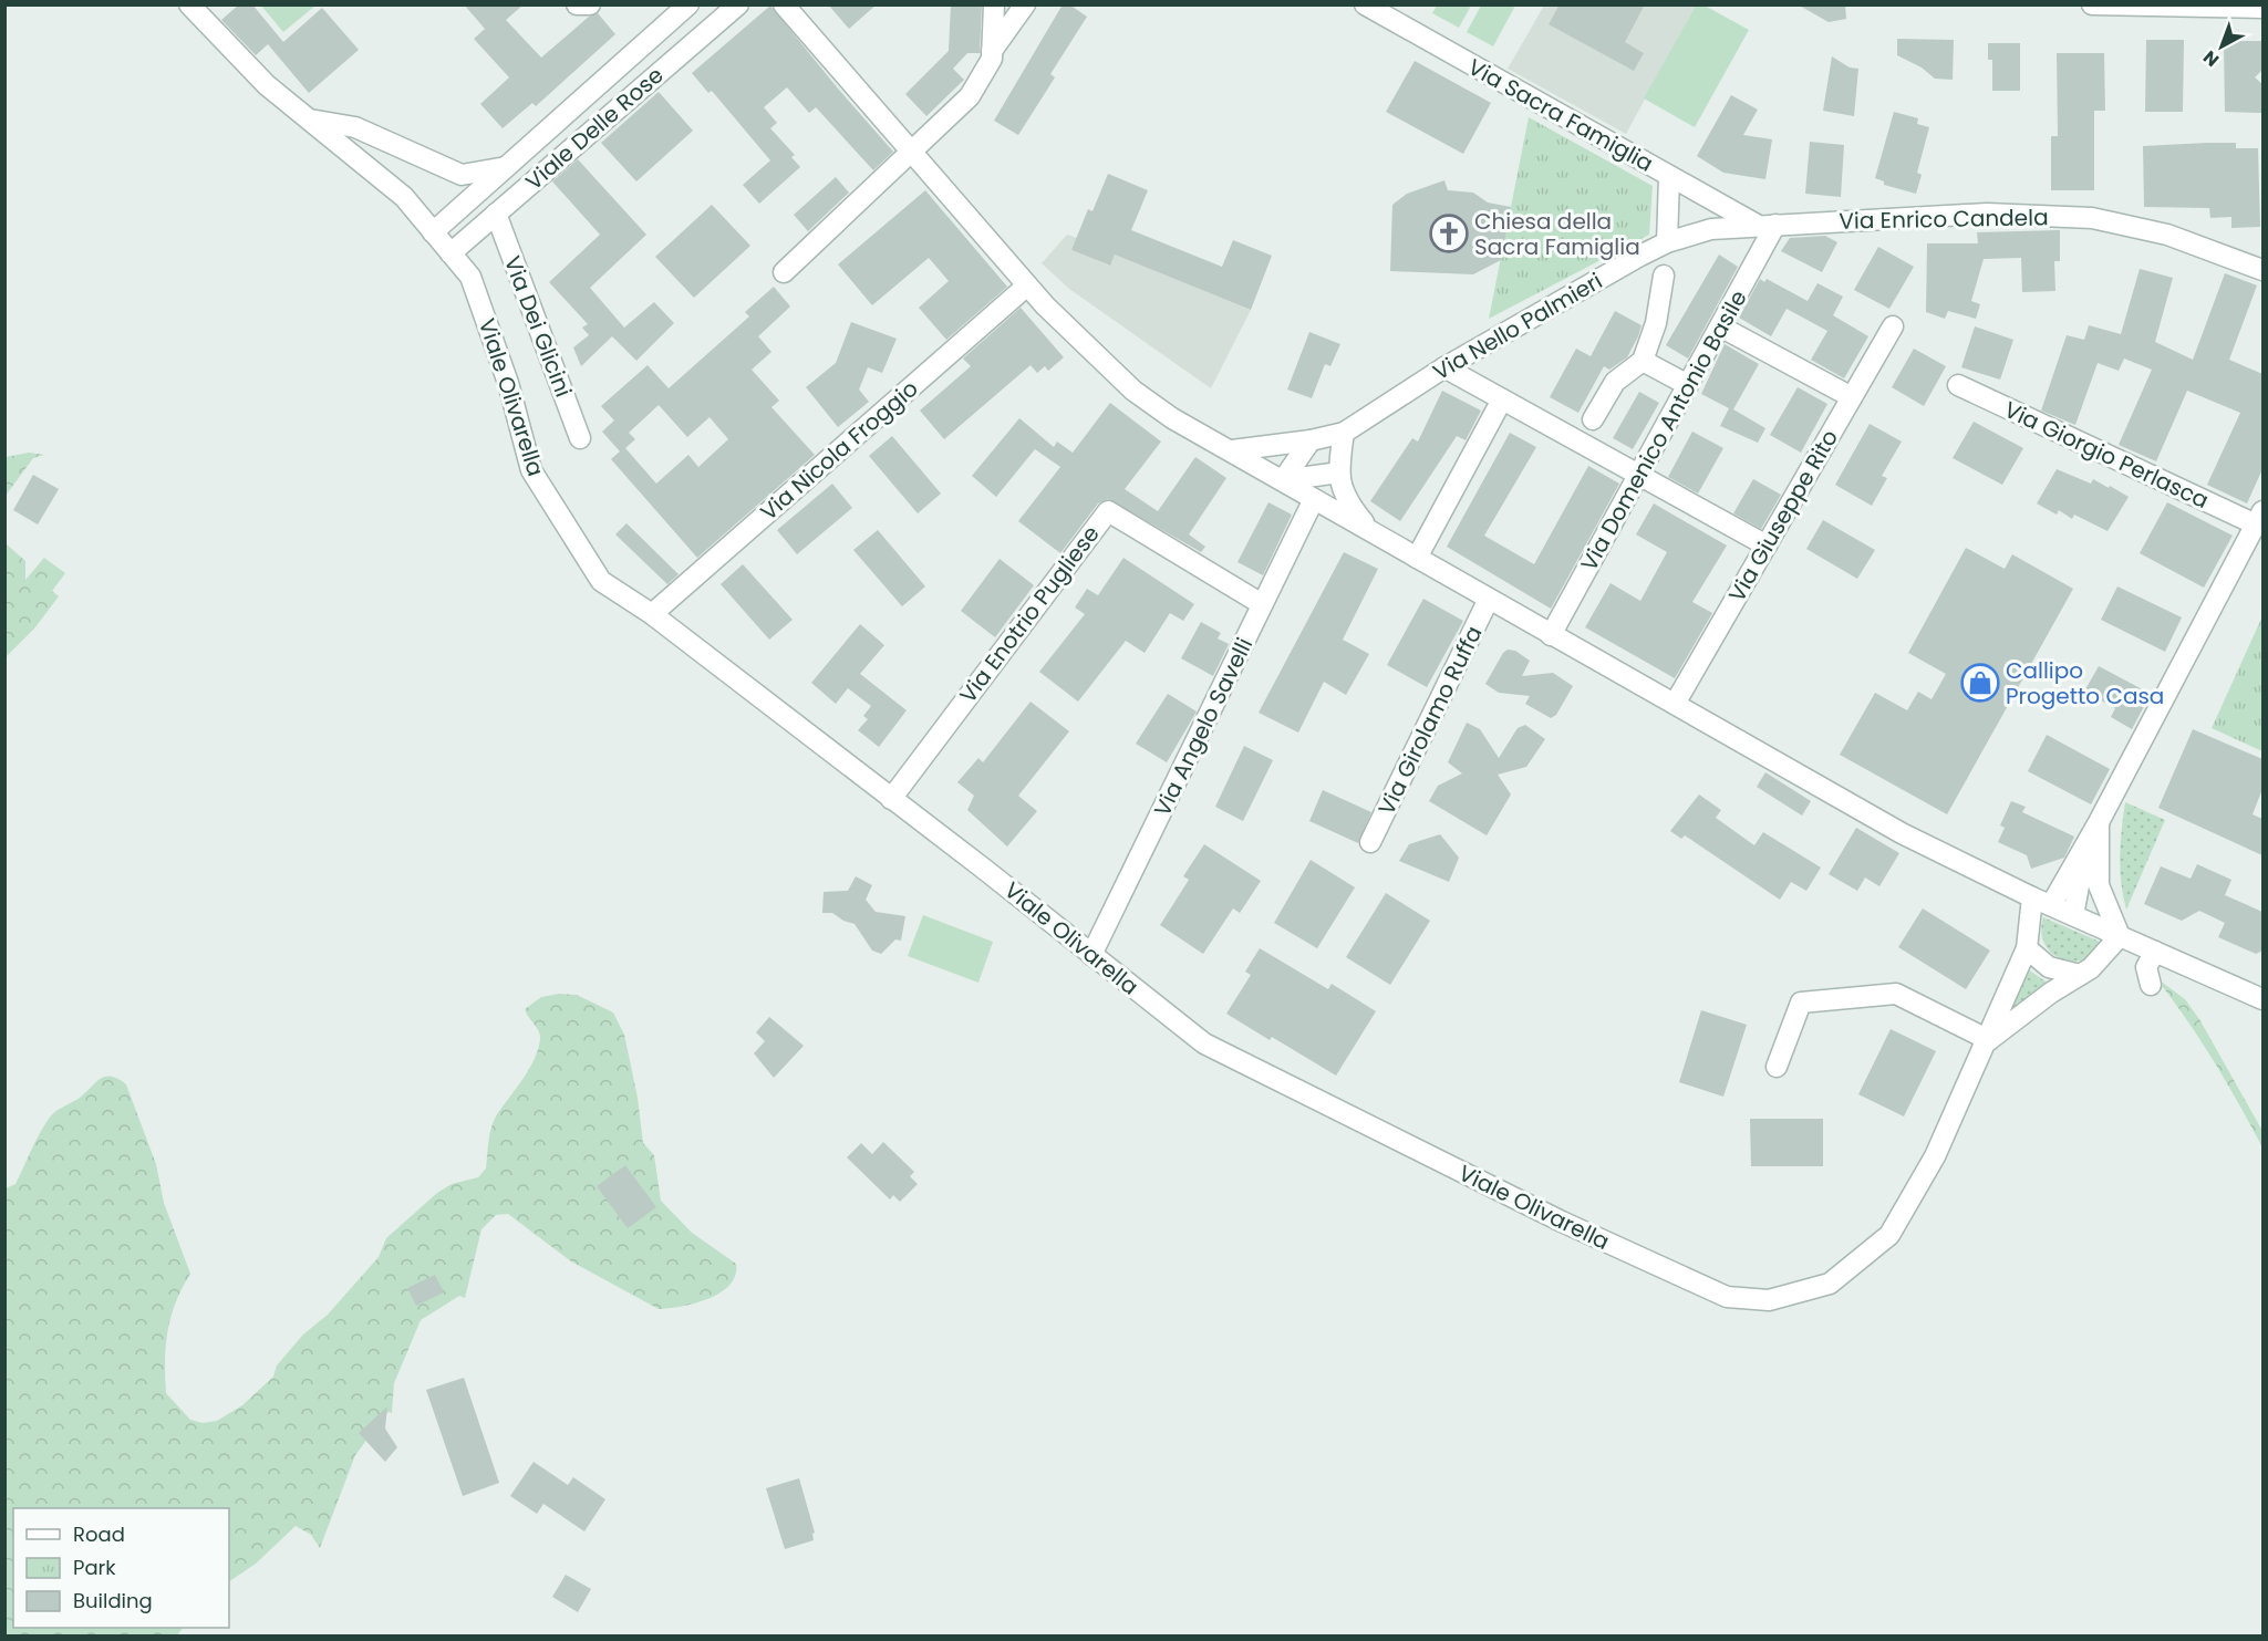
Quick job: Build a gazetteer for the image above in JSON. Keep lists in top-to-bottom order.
{
  "streets": {
    "street": [
      "Via Sacra Famiglia",
      "Viale Delle Rose",
      "Via Enrico Candela",
      "Via Dei Glicini",
      "Via Nello Palmieri",
      "Viale Olivarella",
      "Via Domenico Antonio Basile",
      "Via Nicola Froggio",
      "Via Giorgio Perlasca",
      "Via Giuseppe Rito",
      "Via Enotrio Pugliese",
      "Via Girolamo Ruffa",
      "Via Angelo Savelli"
    ]
  },
  "crossings": [
    ["Via Sacra Famiglia", "Via Enrico Candela"],
    ["Via Sacra Famiglia", "Via Nello Palmieri"],
    ["Via Sacra Famiglia", "Via Domenico Antonio Basile"],
    ["Viale Delle Rose", "Via Dei Glicini"],
    ["Viale Delle Rose", "Viale Olivarella"],
    ["Via Enrico Candela", "Via Nello Palmieri"],
    ["Via Enrico Candela", "Via Domenico Antonio Basile"],
    ["Via Nello Palmieri", "Via Domenico Antonio Basile"],
    ["Viale Olivarella", "Via Nicola Froggio"],
    ["Viale Olivarella", "Via Enotrio Pugliese"],
    ["Viale Olivarella", "Via Angelo Savelli"],
    ["Via Enotrio Pugliese", "Via Angelo Savelli"]
  ],
  "places": {
    "church": ["Chiesa della Sacra Famiglia"],
    "shop": ["Callipo Progetto Casa"]
  },
  "legend": ["Road", "Park", "Building"],
  "north": "bottom left"
}
